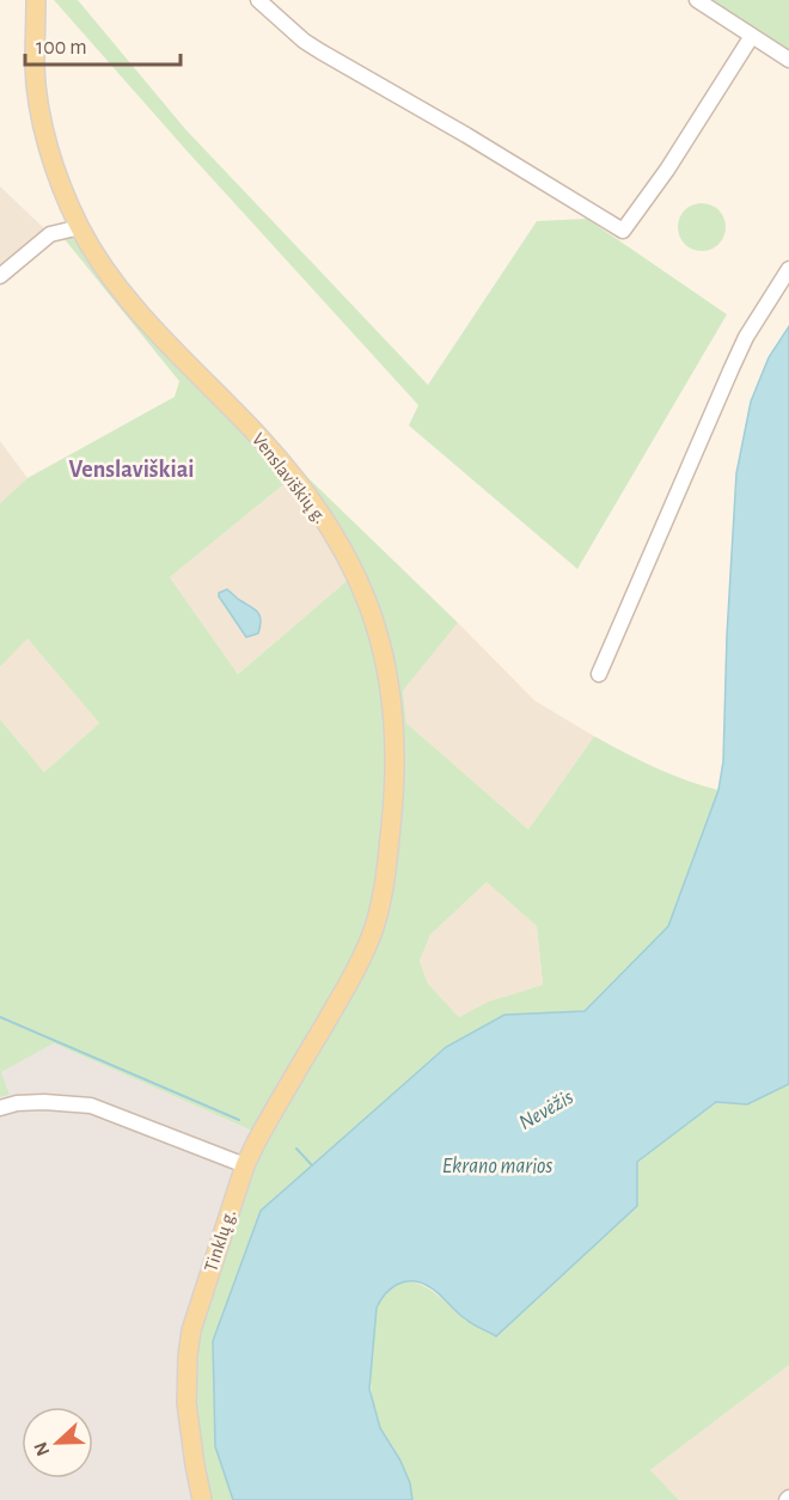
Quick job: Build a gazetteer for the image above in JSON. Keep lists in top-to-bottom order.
{
  "streets": {
    "main road": ["Venslaviškių g.", "Tinklų g."]
  },
  "crossings": [
    ["Venslaviškių g.", "Tinklų g."]
  ],
  "districts": ["Venslaviškiai"],
  "water": ["Nevėžis", "Ekrano marios"],
  "scale_bar": "100 m",
  "north": "left"
}
